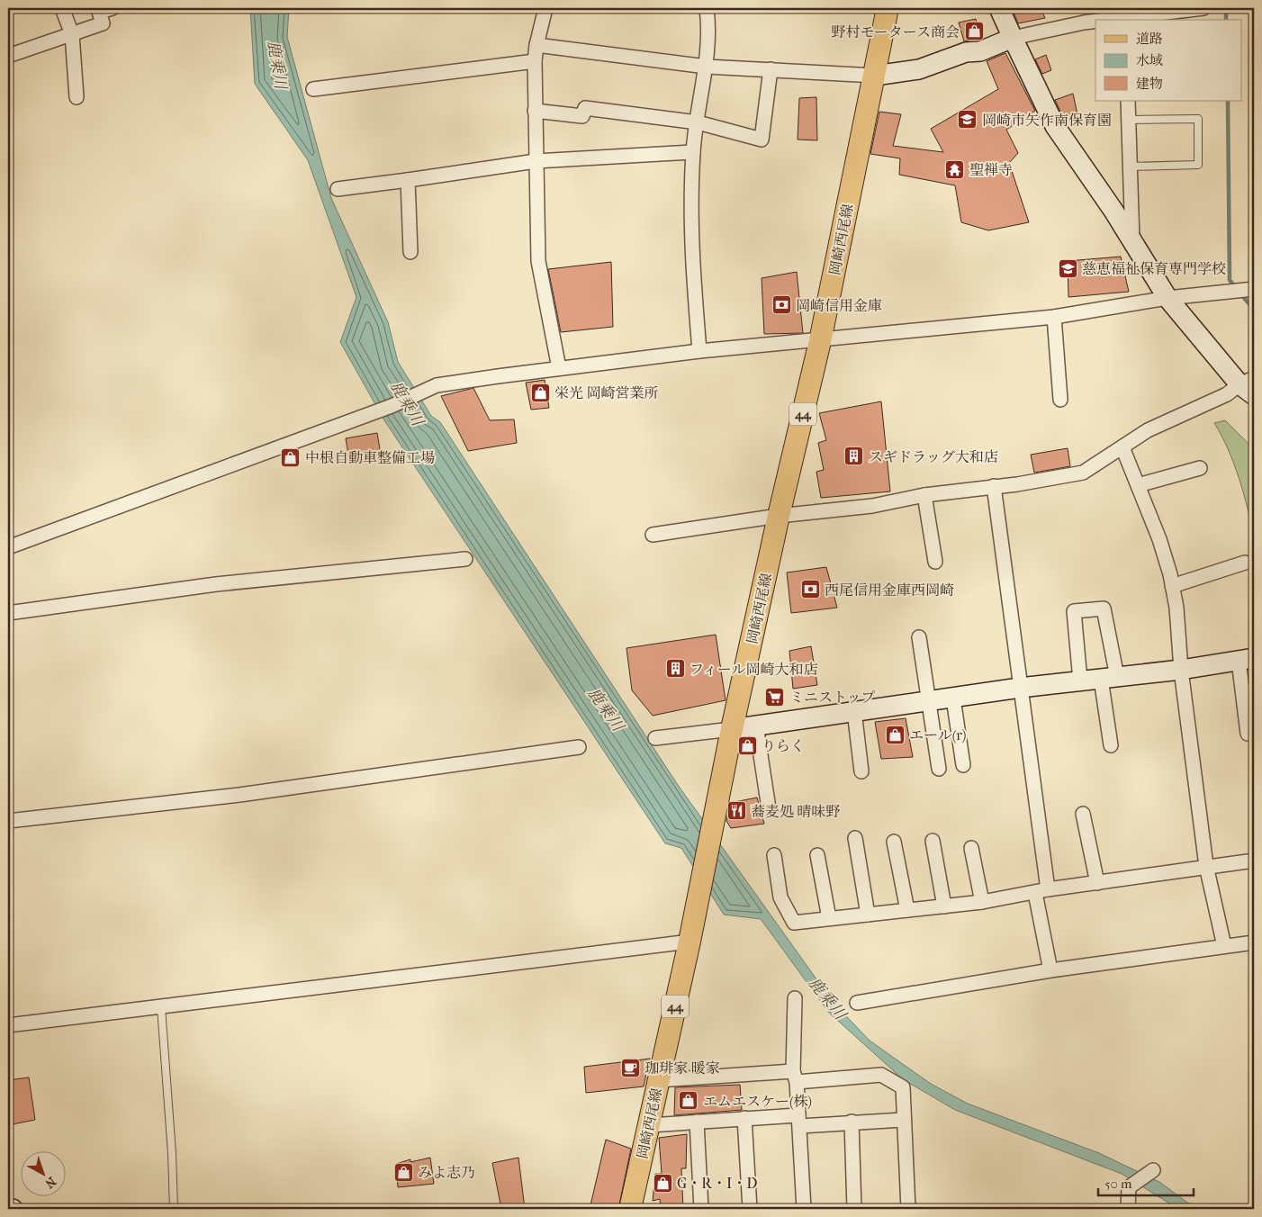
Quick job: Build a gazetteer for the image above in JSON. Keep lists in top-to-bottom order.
{
  "streets": {
    "main road": ["岡崎西尾線", "44"]
  },
  "water": ["鹿乗川"],
  "places": {
    "shop": [
      "野村モータース商会",
      "栄光 岡崎営業所",
      "中根自動車整備工場",
      "エール(r)",
      "りらく",
      "エムエスケー(株)",
      "みよ志乃",
      "G・R・I・D"
    ],
    "school or university": ["岡崎市矢作南保育園", "慈恵福祉保育専門学校"],
    "temple": ["聖禅寺"],
    "bank": ["岡崎信用金庫", "西尾信用金庫西岡崎"],
    "building": ["スギドラッグ大和店", "フィール岡崎大和店"],
    "supermarket": ["ミニストップ"],
    "restaurant": ["蕎麦処 晴味野"],
    "cafe": ["珈琲家 暖家"]
  },
  "legend": ["道路", "水域", "建物"],
  "scale_bar": "50 m",
  "north": "bottom right"
}
